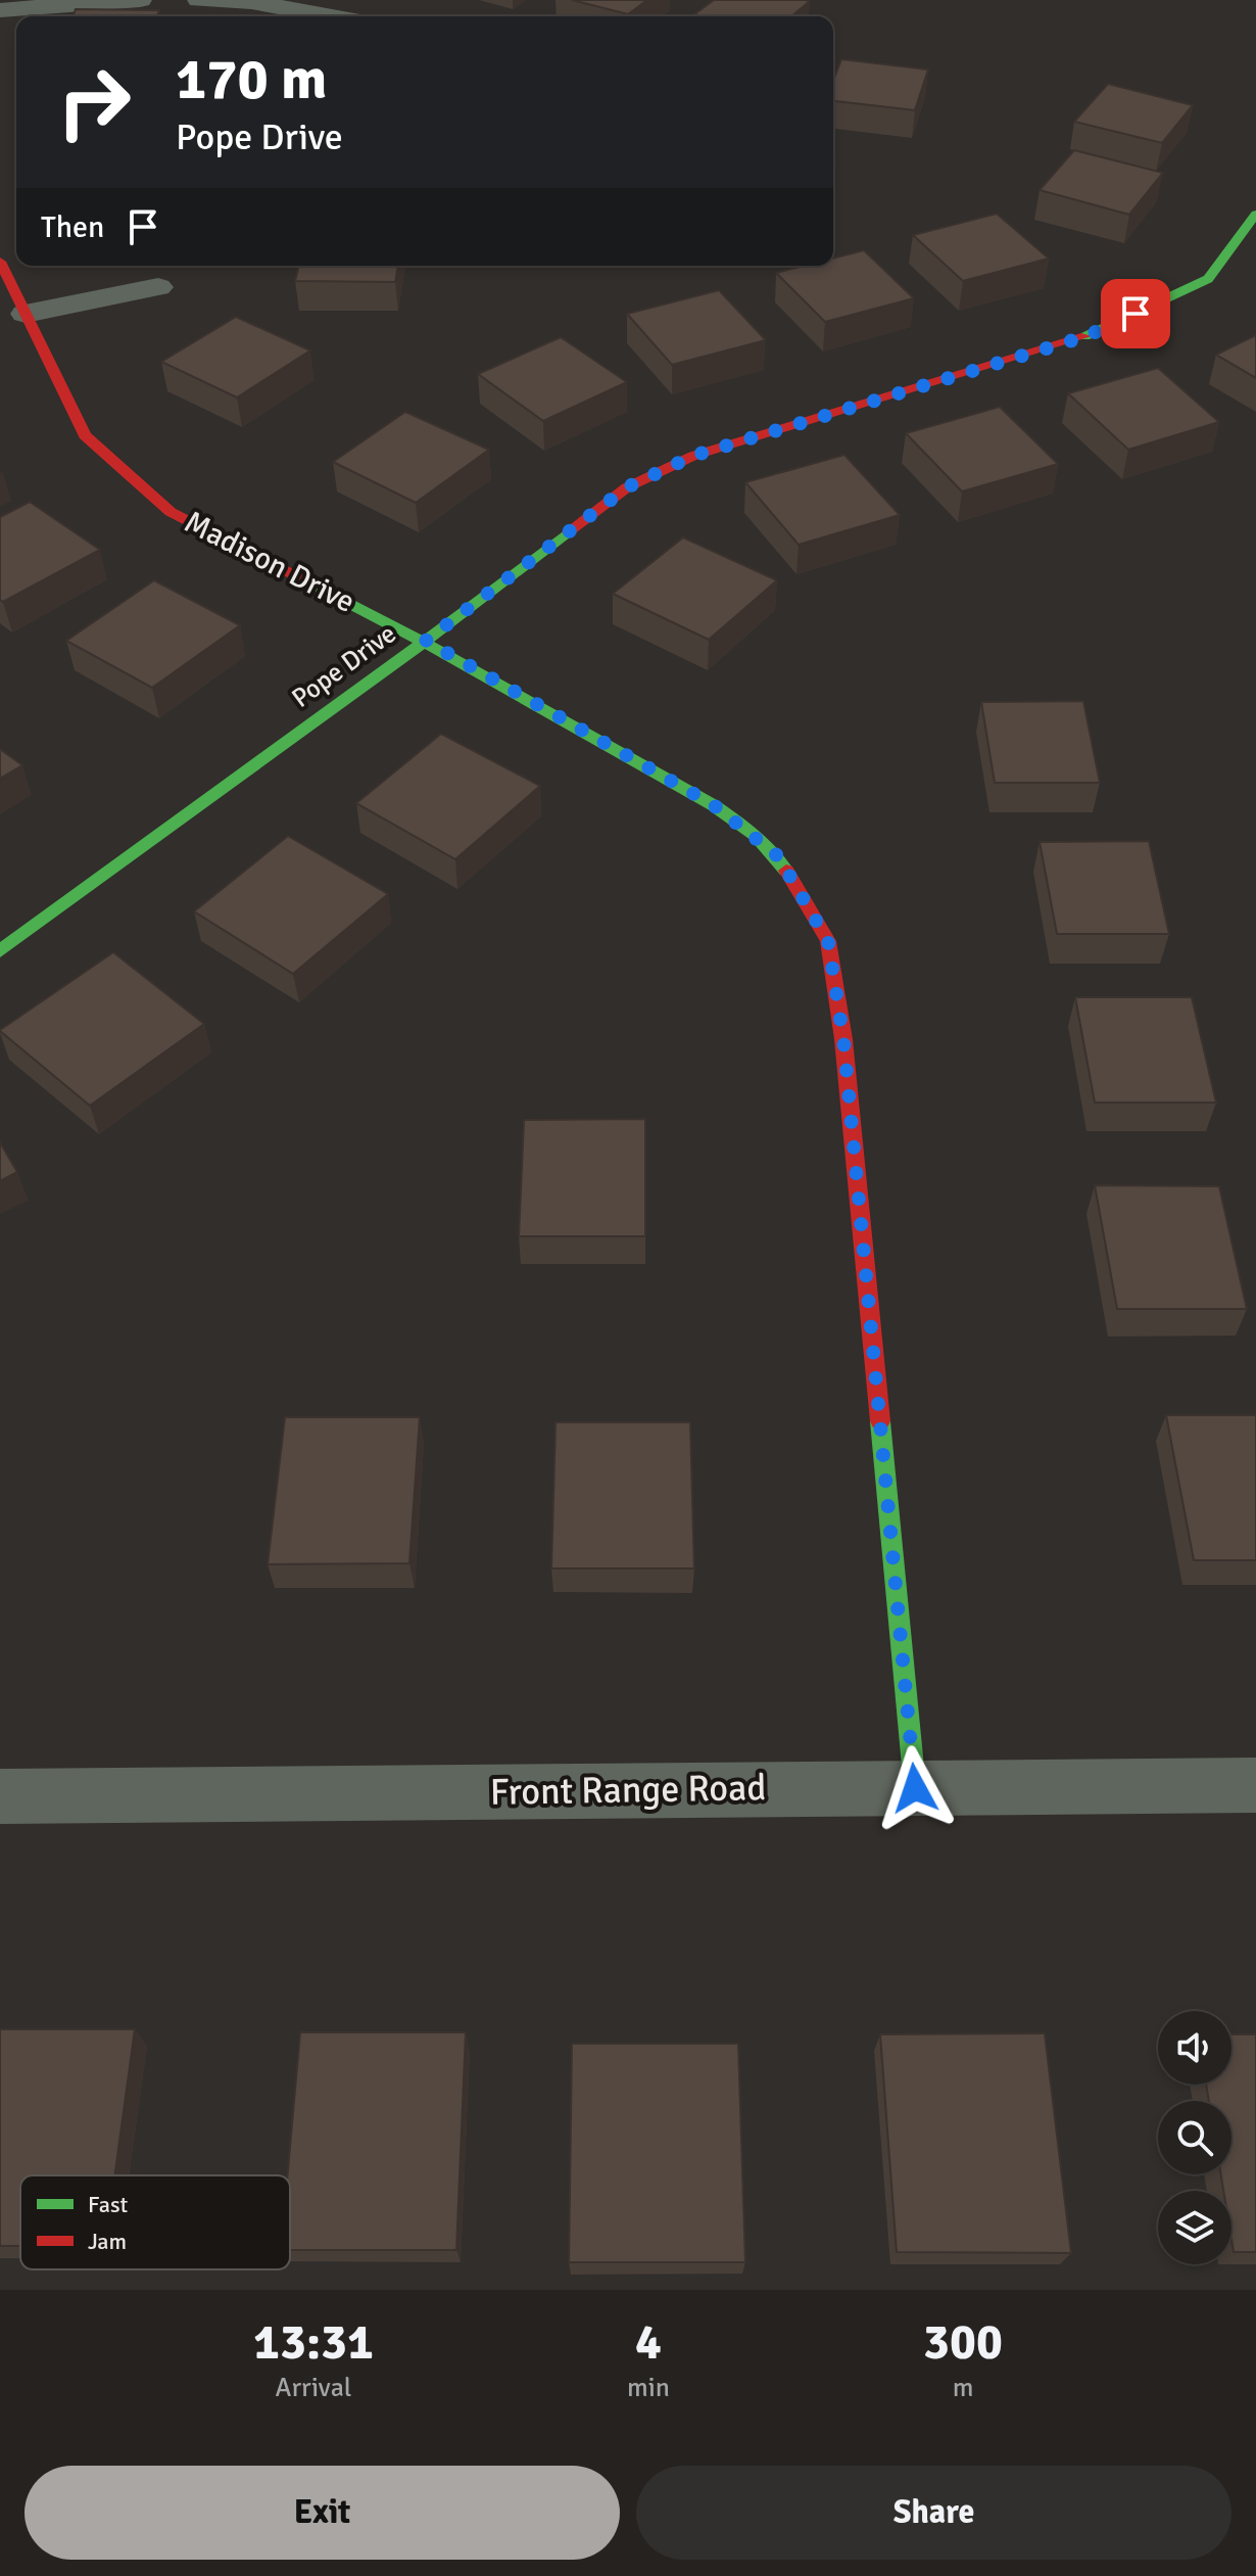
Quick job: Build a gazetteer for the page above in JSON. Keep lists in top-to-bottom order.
{
  "streets": {
    "street": ["Madison Drive", "Pope Drive", "Front Range Road"]
  },
  "crossings": [
    ["Madison Drive", "Pope Drive"],
    ["Madison Drive", "Front Range Road"]
  ],
  "legend": ["Fast", "Jam"],
  "page": {
    "turn": ["170 m", "Pope Drive"],
    "then": "Then",
    "eta": [
      "13:31",
      "Arrival",
      "4",
      "min",
      "300",
      "m"
    ],
    "buttons": ["Exit", "Share"]
  }
}
